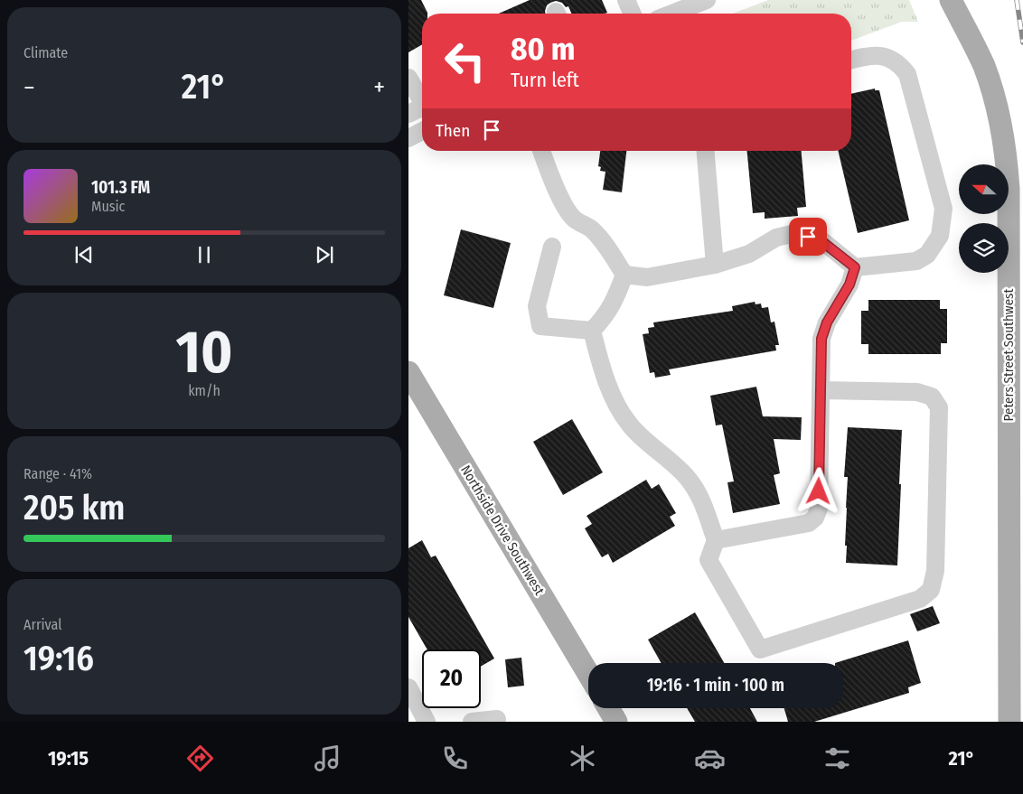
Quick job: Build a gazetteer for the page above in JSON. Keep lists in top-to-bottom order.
{
  "streets": {
    "main road": ["Peters Street Southwest", "Northside Drive Southwest"]
  },
  "north": "left",
  "page": {
    "tile": [
      "Climate",
      ["10", "km/h"],
      ["Range · 41%", "205 km"],
      ["Arrival", "19:16"]
    ],
    "turn": ["80 m", "Turn left"],
    "heat": ["−", "21°", "+"],
    "then": "Then",
    "song": ["101.3 FM", "Music"],
    "limit": "20",
    "trip": "19:16 · 1 min · 100 m",
    "tabs": ["19:15", "21°"]
  }
}
